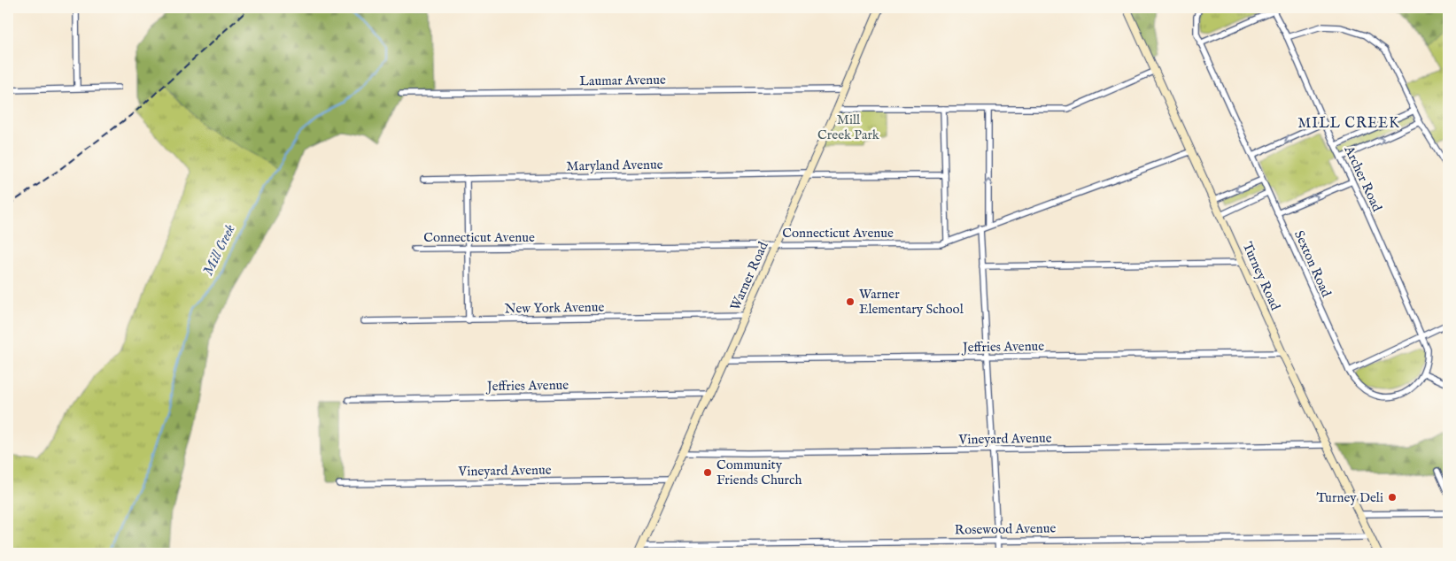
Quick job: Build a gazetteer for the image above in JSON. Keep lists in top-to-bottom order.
{
  "streets": {
    "main road": ["Warner Road", "Turney Road"],
    "street": [
      "Laumar Avenue",
      "Maryland Avenue",
      "Archer Road",
      "Connecticut Avenue",
      "Sexton Road",
      "New York Avenue",
      "Jeffries Avenue",
      "Vineyard Avenue",
      "Rosewood Avenue"
    ]
  },
  "crossings": [
    ["Laumar Avenue", "Warner Road"],
    ["Maryland Avenue", "Warner Road"],
    ["Connecticut Avenue", "Warner Road"],
    ["Connecticut Avenue", "Turney Road"],
    ["Warner Road", "New York Avenue"],
    ["Warner Road", "Jeffries Avenue"],
    ["Warner Road", "Vineyard Avenue"],
    ["Warner Road", "Rosewood Avenue"],
    ["Turney Road", "Jeffries Avenue"],
    ["Turney Road", "Vineyard Avenue"],
    ["Turney Road", "Rosewood Avenue"]
  ],
  "districts": ["MILL CREEK"],
  "water": ["Mill Creek"],
  "parks": ["Mill Creek Park"],
  "places": ["Warner Elementary School", "Community Friends Church", "Turney Deli"]
}
